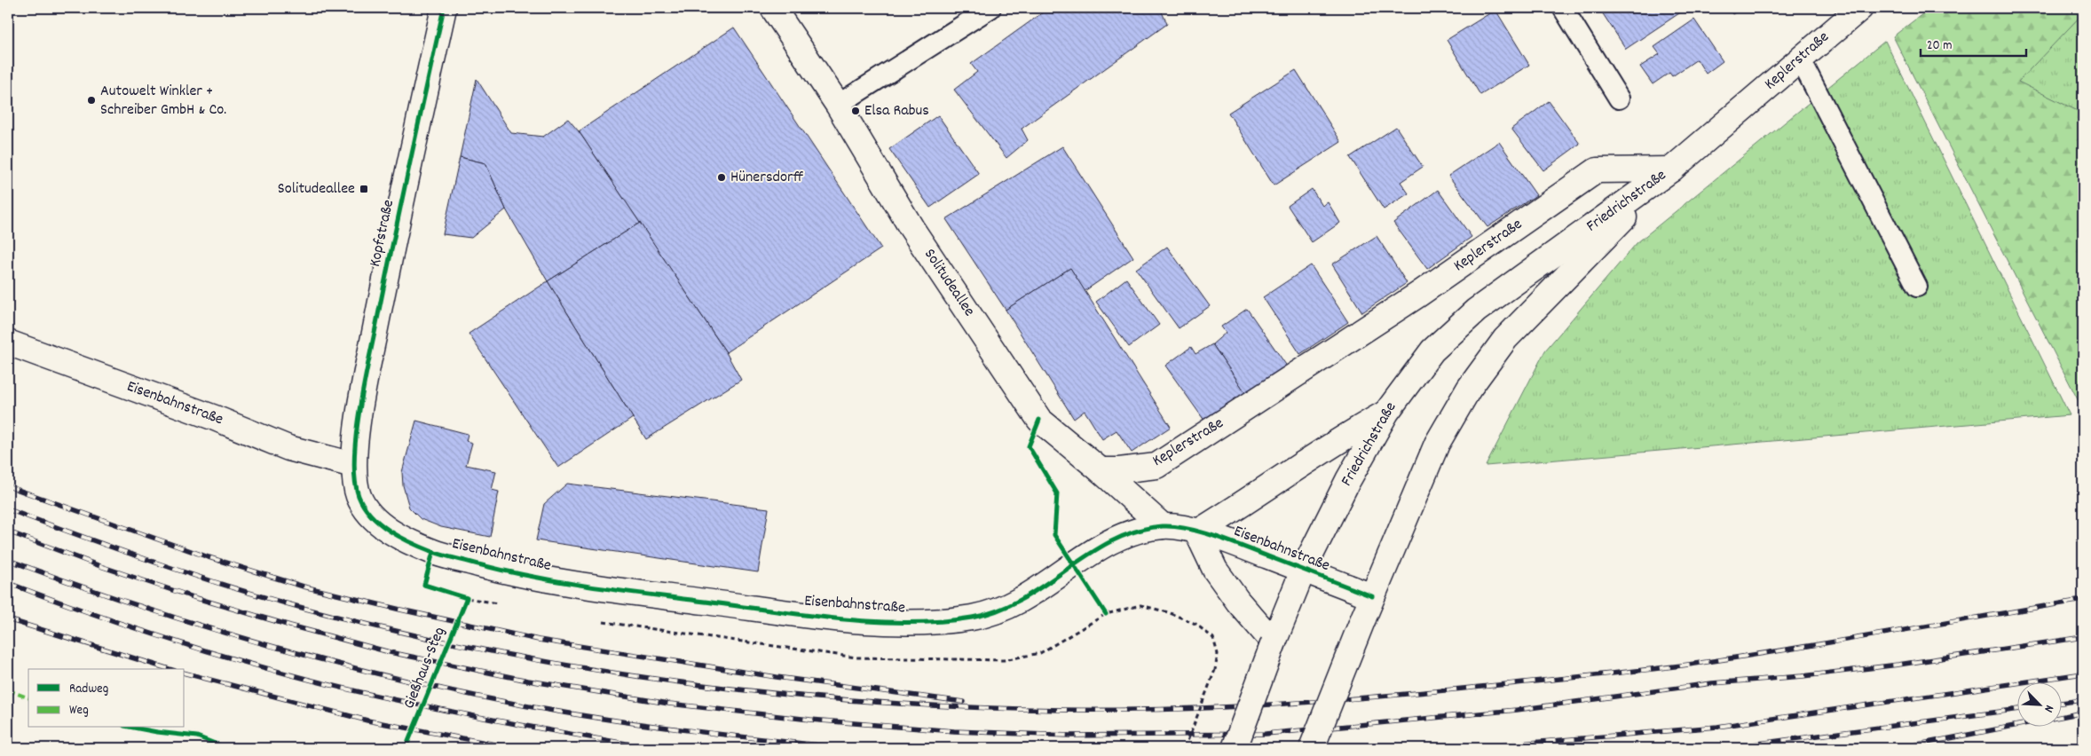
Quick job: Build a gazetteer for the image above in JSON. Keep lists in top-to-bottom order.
{
  "streets": {
    "street": [
      "Keplerstraße",
      "Friedrichstraße",
      "Kopfstraße",
      "Solitudeallee",
      "Eisenbahnstraße"
    ],
    "cycle path": ["Gießhaus-Steg"]
  },
  "crossings": [
    ["Keplerstraße", "Friedrichstraße"],
    ["Keplerstraße", "Solitudeallee"],
    ["Friedrichstraße", "Eisenbahnstraße"],
    ["Kopfstraße", "Eisenbahnstraße"],
    ["Solitudeallee", "Eisenbahnstraße"]
  ],
  "places": {
    "other": ["Autowelt Winkler + Schreiber GmbH & Co.", "Elsa Rabus", "Hünersdorff"],
    "transit": ["Solitudeallee"]
  },
  "legend": ["Radweg", "Weg"],
  "scale_bar": "20 m",
  "north": "bottom right"
}
